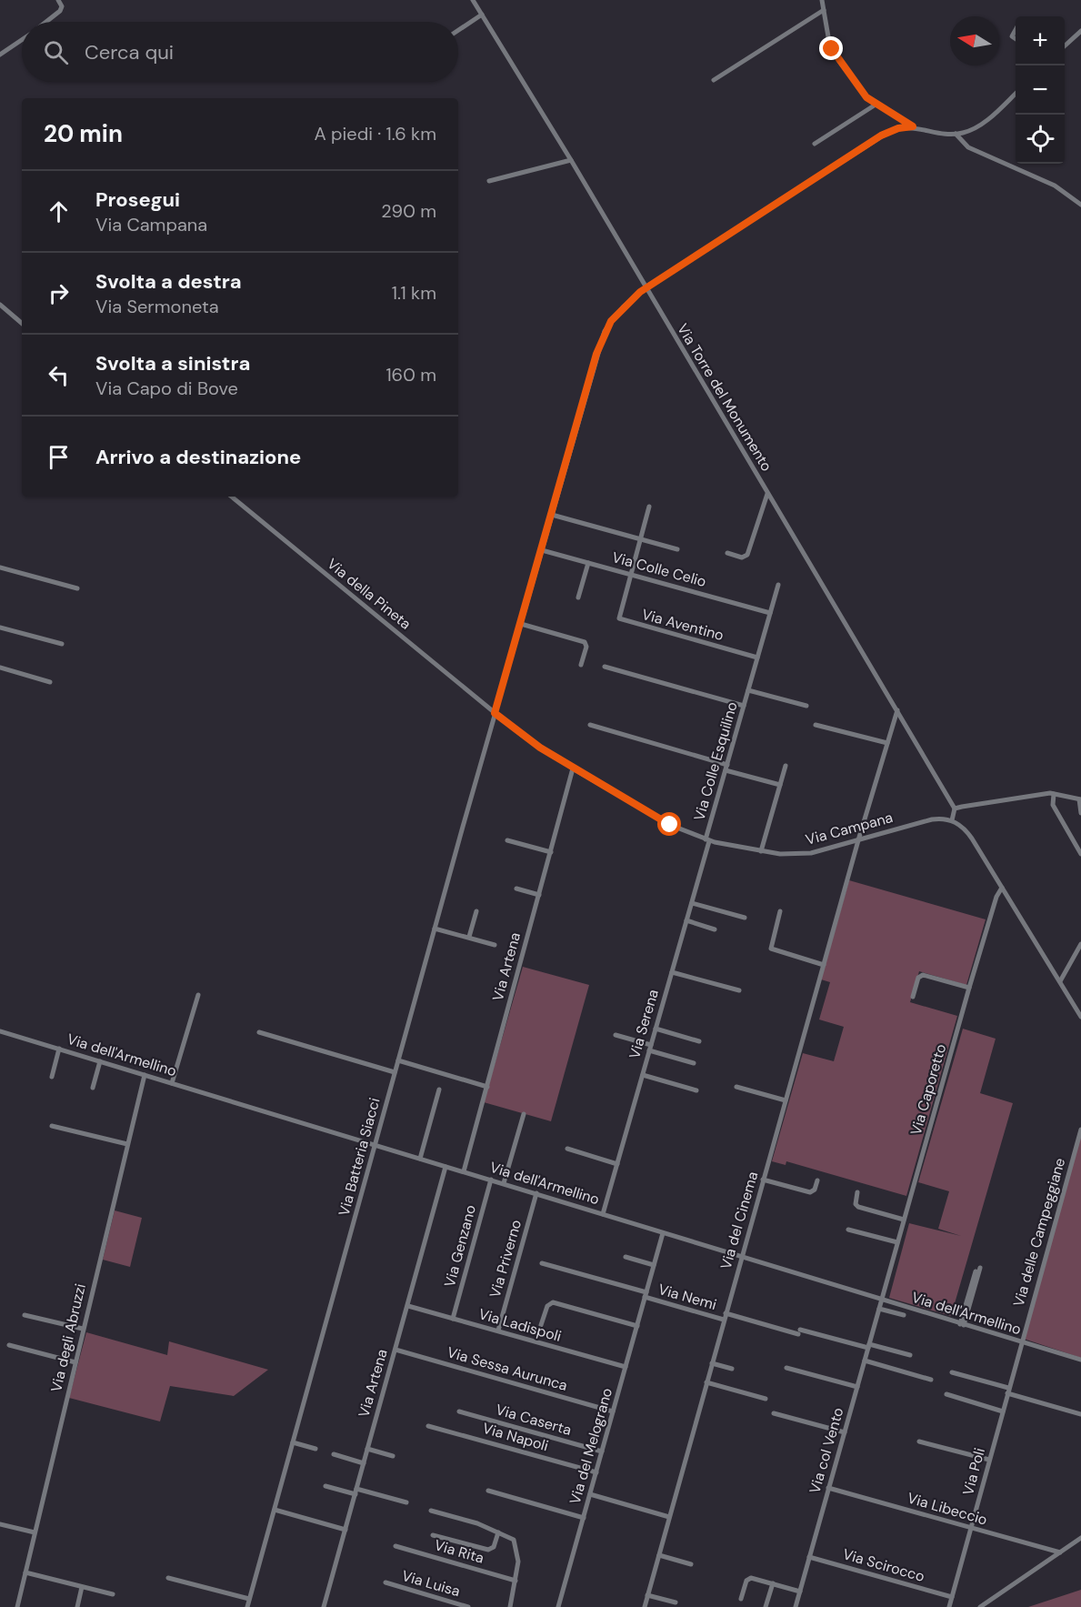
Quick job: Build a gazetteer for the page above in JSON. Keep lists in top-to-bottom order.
{
  "streets": {
    "street": [
      "Via Torre del Monumento",
      "Via Colle Celio",
      "Via della Pineta",
      "Via Aventino",
      "Via Colle Esquilino",
      "Via Campana",
      "Via Artena",
      "Via Serena",
      "Via dell'Armellino",
      "Via Caporetto",
      "Via Batteria Siacci",
      "Via del Cinema",
      "Via delle Campeggiane",
      "Via Genzano",
      "Via Priverno",
      "Via Nemi",
      "Via Ladispoli",
      "Via degli Abruzzi",
      "Via Sessa Aurunca",
      "Via Caserta",
      "Via Napoli",
      "Via del Melograno",
      "Via col Vento",
      "Via Poli",
      "Via Libeccio",
      "Via Rita",
      "Via Scirocco",
      "Via Luisa"
    ]
  },
  "crossings": [
    ["Via Torre del Monumento", "Via Batteria Siacci"],
    ["Via Torre del Monumento", "Via del Cinema"],
    ["Via Colle Celio", "Via Aventino"],
    ["Via Colle Celio", "Via Colle Esquilino"],
    ["Via Colle Celio", "Via Batteria Siacci"],
    ["Via della Pineta", "Via Campana"],
    ["Via della Pineta", "Via Batteria Siacci"],
    ["Via Aventino", "Via Colle Esquilino"],
    ["Via Colle Esquilino", "Via Campana"],
    ["Via Colle Esquilino", "Via Serena"],
    ["Via Campana", "Via Artena"],
    ["Via Campana", "Via Serena"],
    ["Via Campana", "Via Batteria Siacci"],
    ["Via Campana", "Via del Cinema"],
    ["Via Artena", "Via dell'Armellino"],
    ["Via Artena", "Via Ladispoli"],
    ["Via Artena", "Via Sessa Aurunca"],
    ["Via Serena", "Via dell'Armellino"],
    ["Via dell'Armellino", "Via Caporetto"],
    ["Via dell'Armellino", "Via Batteria Siacci"],
    ["Via dell'Armellino", "Via del Cinema"],
    ["Via dell'Armellino", "Via delle Campeggiane"],
    ["Via dell'Armellino", "Via Genzano"],
    ["Via dell'Armellino", "Via Priverno"],
    ["Via dell'Armellino", "Via degli Abruzzi"],
    ["Via dell'Armellino", "Via del Melograno"],
    ["Via dell'Armellino", "Via col Vento"],
    ["Via dell'Armellino", "Via Poli"],
    ["Via Caporetto", "Via col Vento"],
    ["Via del Cinema", "Via Nemi"],
    ["Via delle Campeggiane", "Via Poli"],
    ["Via Genzano", "Via Ladispoli"],
    ["Via Priverno", "Via Ladispoli"],
    ["Via Nemi", "Via del Melograno"],
    ["Via Ladispoli", "Via del Melograno"],
    ["Via Sessa Aurunca", "Via del Melograno"],
    ["Via Caserta", "Via del Melograno"],
    ["Via Napoli", "Via del Melograno"],
    ["Via col Vento", "Via Libeccio"],
    ["Via col Vento", "Via Scirocco"],
    ["Via Poli", "Via Libeccio"],
    ["Via Poli", "Via Scirocco"]
  ],
  "north": "left",
  "page": {
    "map_buttons": ["+", "−"],
    "search": "Cerca qui",
    "heading": ["20 min", "A piedi · 1.6 km"],
    "list": [
      ["Prosegui", "Via Campana", "290 m"],
      ["Svolta a destra", "Via Sermoneta", "1.1 km"],
      ["Svolta a sinistra", "Via Capo di Bove", "160 m"],
      "Arrivo a destinazione"
    ]
  }
}
